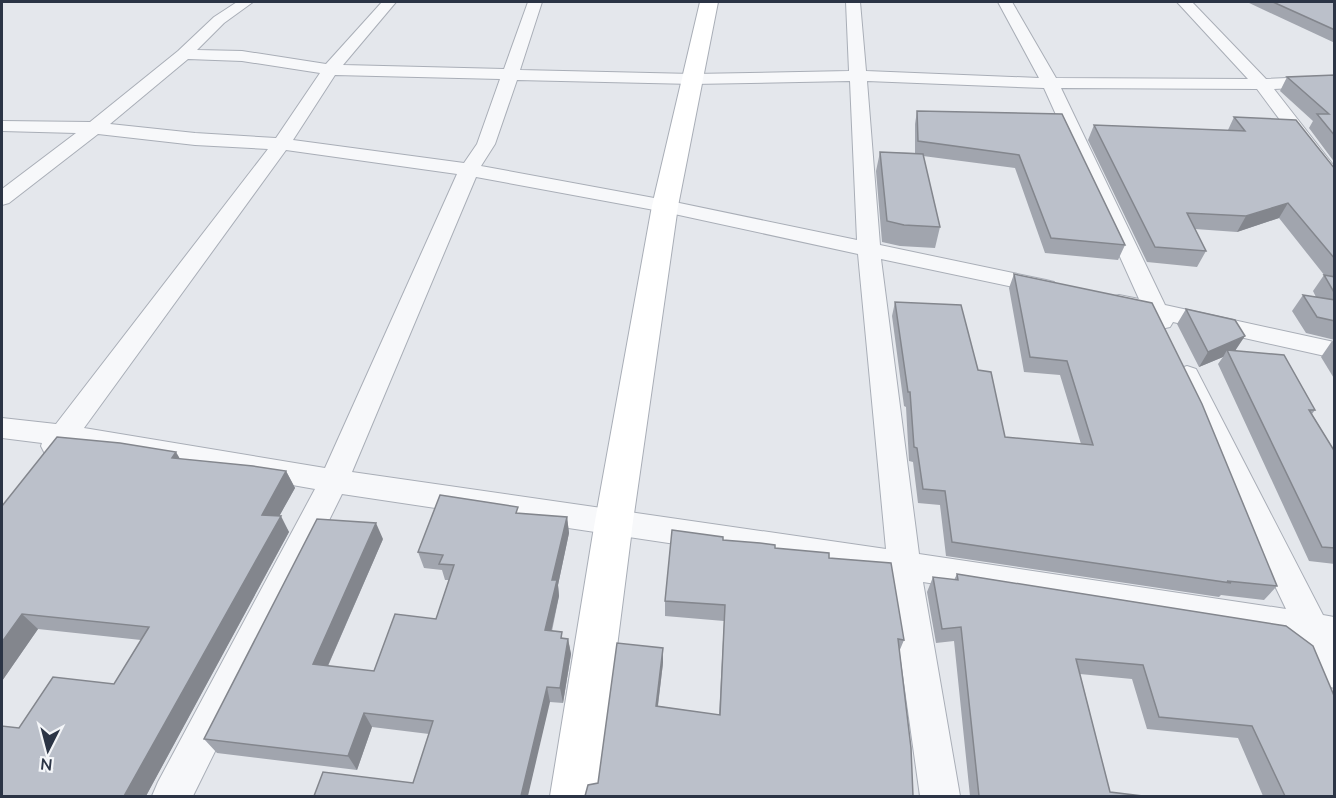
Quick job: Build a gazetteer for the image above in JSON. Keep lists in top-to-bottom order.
{
  "north": "bottom"
}
